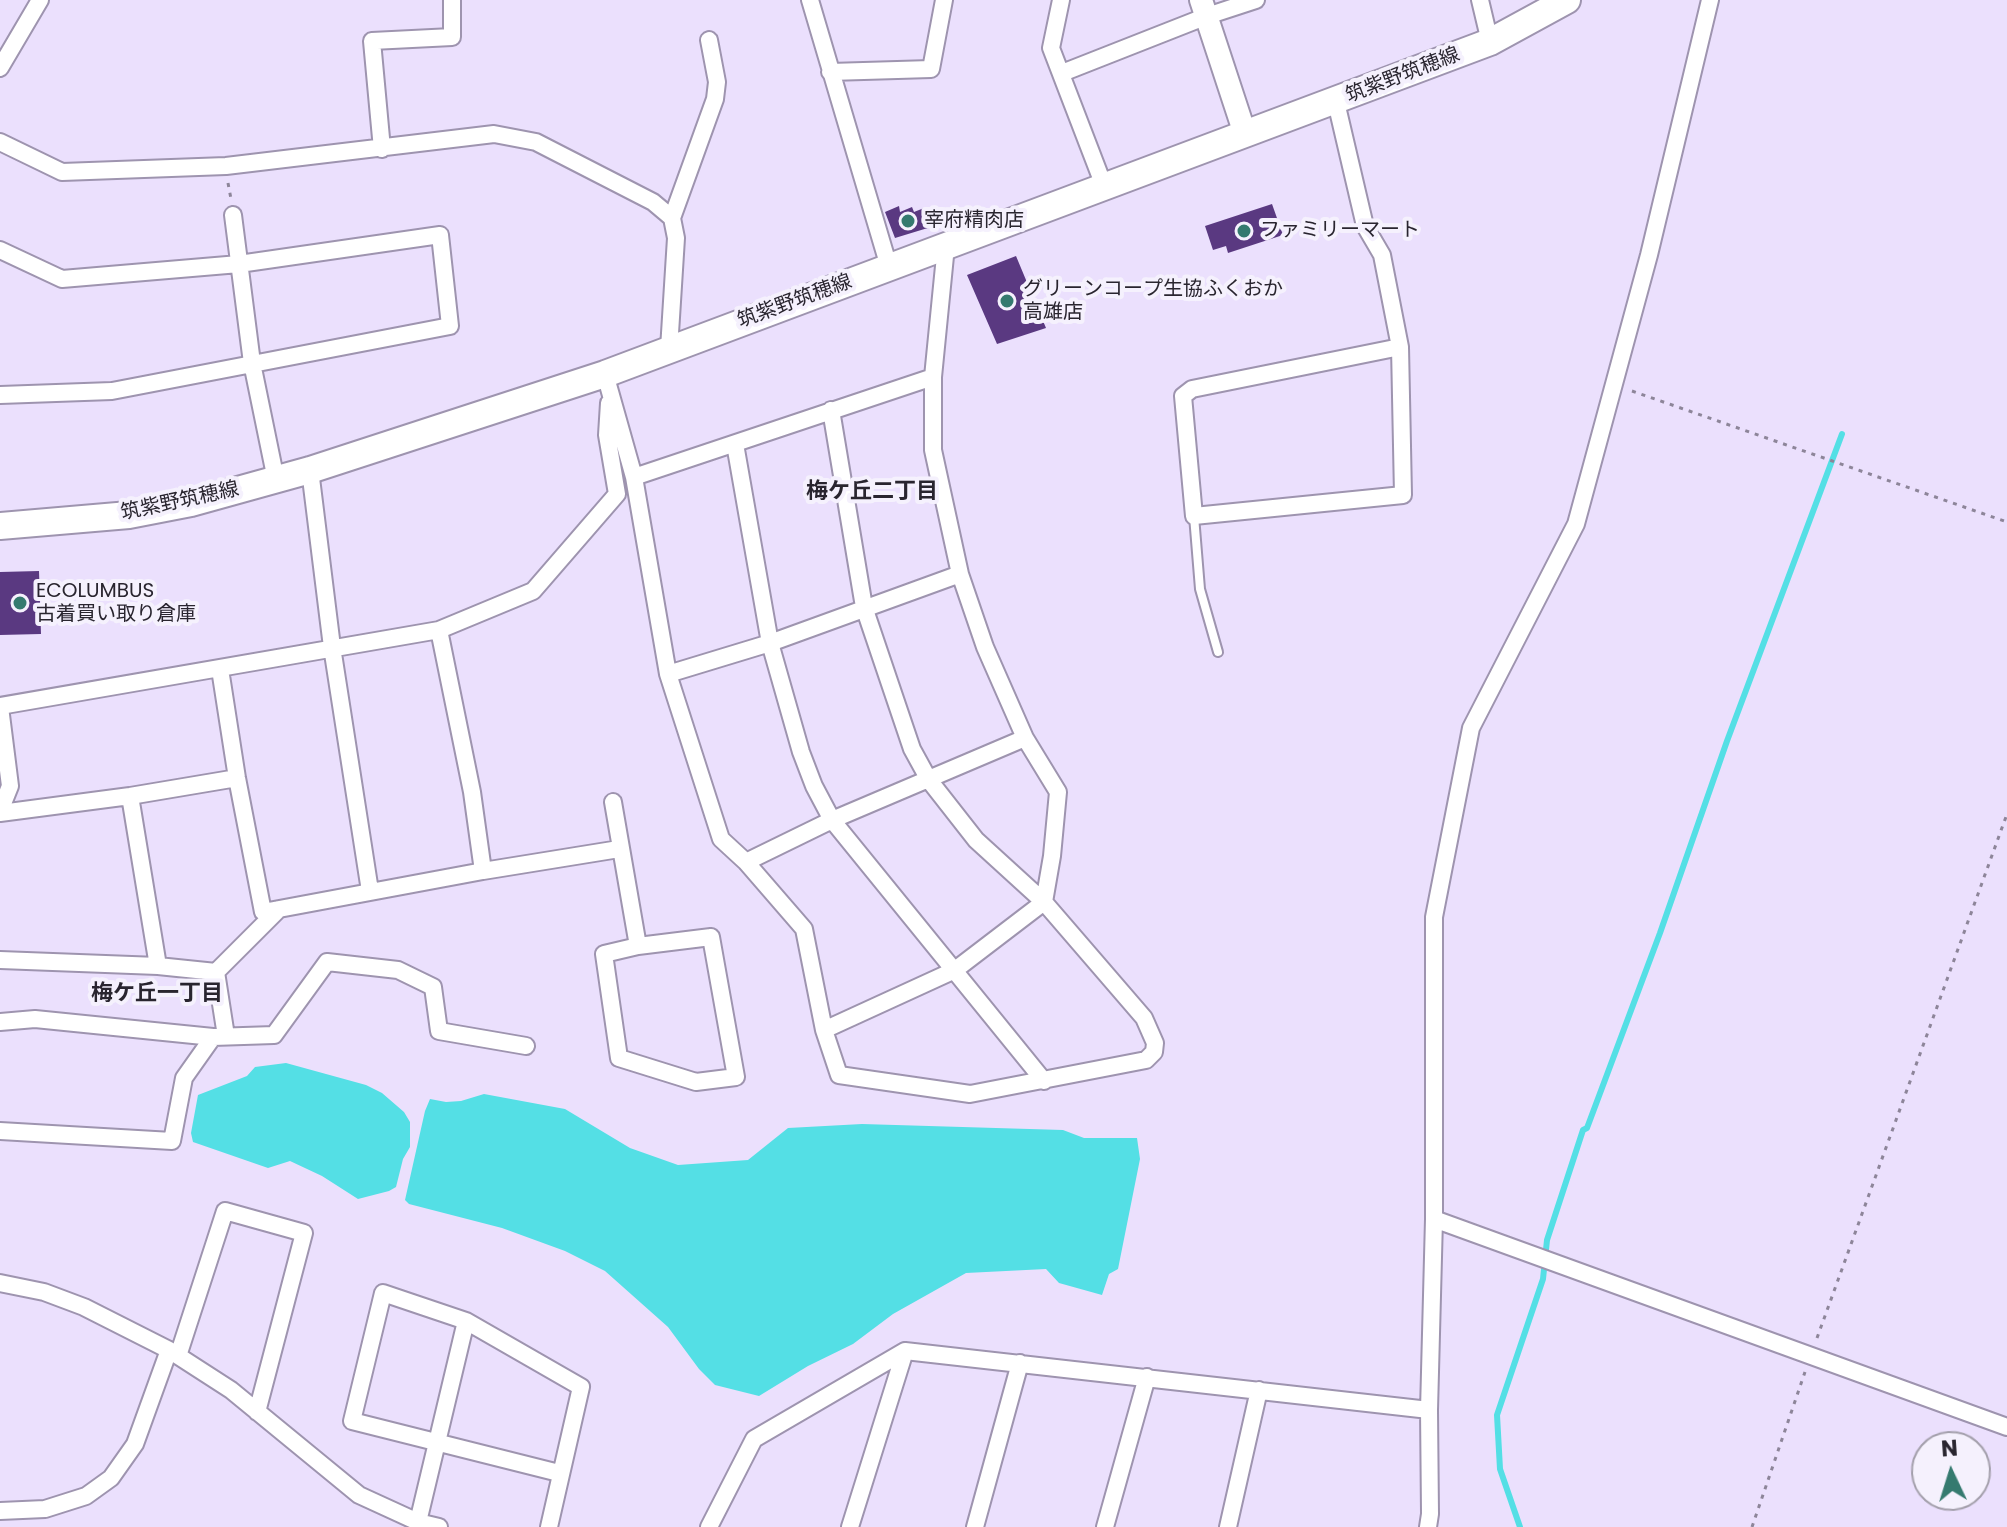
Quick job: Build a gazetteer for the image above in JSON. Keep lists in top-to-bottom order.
{
  "streets": {
    "main road": ["筑紫野筑穂線"]
  },
  "districts": ["梅ケ丘二丁目", "梅ケ丘一丁目"],
  "places": [
    "宰府精肉店",
    "ファミリーマート",
    "グリーンコープ生協ふくおか 高雄店",
    "ECOLUMBUS 古着買い取り倉庫"
  ],
  "north": "top"
}
